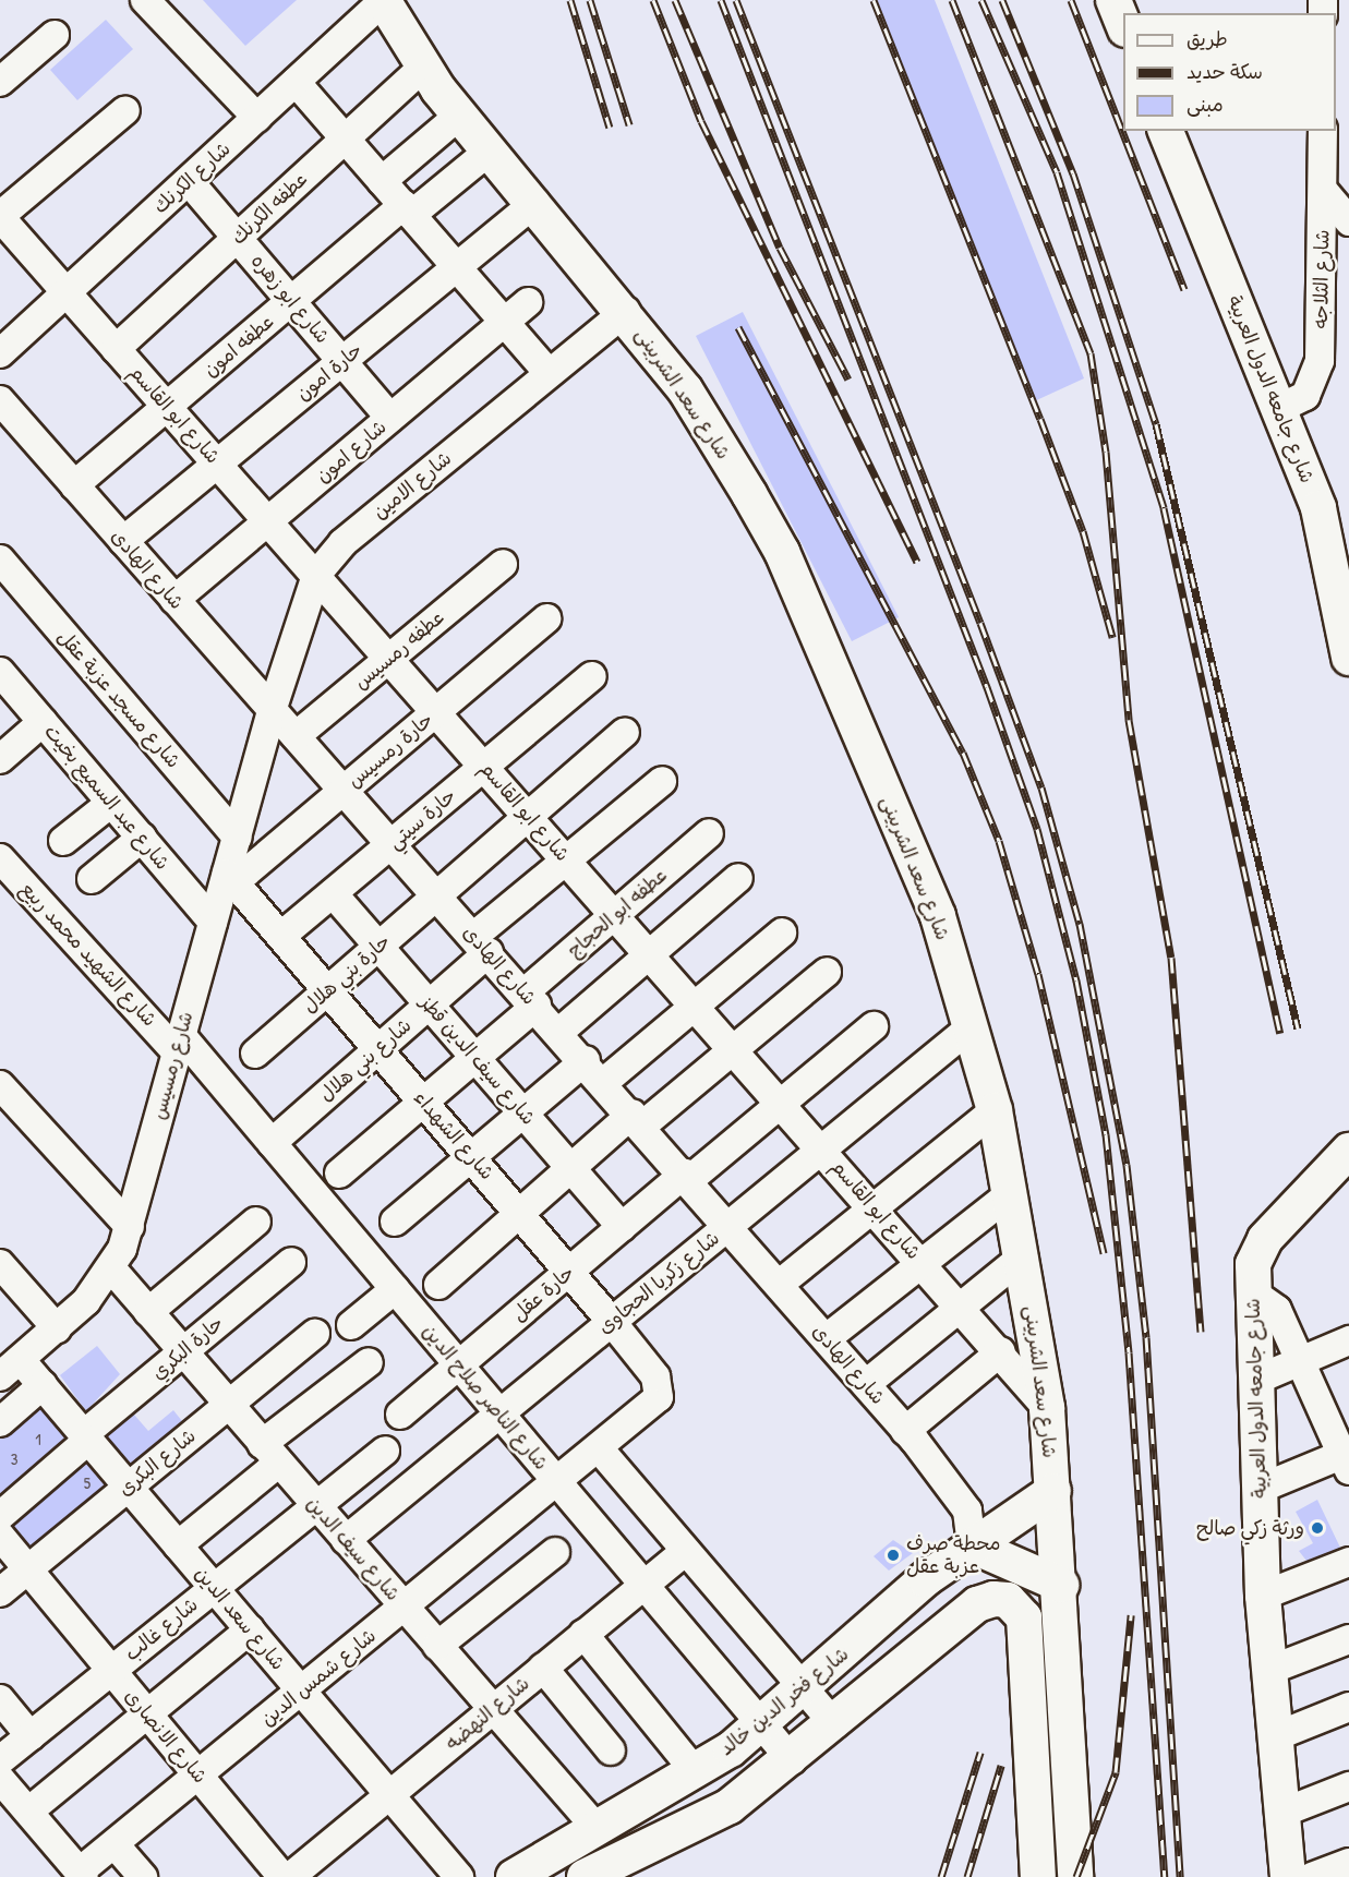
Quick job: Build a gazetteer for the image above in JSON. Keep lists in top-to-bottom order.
{
  "streets": {
    "main road": ["شارع جامعه الدول العربية", "شارع سعد الشربينى", "شارع فخر الدين خالد"],
    "street": [
      "شارع الكرنك",
      "عطفه الكرنك",
      "شارع الثلاجه",
      "شارع ابو زهره",
      "عطفه امون",
      "حارة امون",
      "شارع ابو القاسم",
      "شارع امون",
      "شارع الامين",
      "شارع الهادى",
      "عطفه رمسيس",
      "شارع مسجد عزبة عقل",
      "حارة رمسيس",
      "شارع عبد السميع بخيت",
      "حارة سيتي",
      "عطفه ابو الحجاج",
      "شارع الشهيد محمد ربيع",
      "حارة بني هلال",
      "شارع بني هلال",
      "شارع سيف الدين قطز",
      "شارع رمسيس",
      "شارع الشهداء",
      "شارع زكريا الحجاوى",
      "حارة عقل",
      "حارة البكري",
      "شارع الناصر صلاح الدين",
      "شارع البكرى",
      "شارع سيف الدين",
      "شارع سعد الدين",
      "شارع غالب",
      "شارع شمس الدين",
      "شارع النهضه",
      "شارع الانصارى"
    ]
  },
  "crossings": [
    ["شارع الكرنك", "شارع ابو زهره"],
    ["شارع الكرنك", "شارع سعد الشربينى"],
    ["شارع الكرنك", "شارع ابو القاسم"],
    ["عطفه الكرنك", "شارع ابو زهره"],
    ["عطفه الكرنك", "شارع سعد الشربينى"],
    ["عطفه الكرنك", "شارع ابو القاسم"],
    ["شارع الثلاجه", "شارع جامعه الدول العربية"],
    ["شارع ابو زهره", "عطفه امون"],
    ["شارع ابو زهره", "حارة امون"],
    ["شارع ابو زهره", "شارع امون"],
    ["عطفه امون", "شارع سعد الشربينى"],
    ["عطفه امون", "شارع ابو القاسم"],
    ["عطفه امون", "شارع الهادى"],
    ["حارة امون", "شارع سعد الشربينى"],
    ["حارة امون", "شارع ابو القاسم"],
    ["حارة امون", "شارع الهادى"],
    ["شارع سعد الشربينى", "شارع ابو القاسم"],
    ["شارع سعد الشربينى", "شارع الامين"],
    ["شارع سعد الشربينى", "شارع زكريا الحجاوى"],
    ["شارع سعد الشربينى", "شارع فخر الدين خالد"],
    ["شارع ابو القاسم", "شارع امون"],
    ["شارع ابو القاسم", "شارع الامين"],
    ["شارع ابو القاسم", "عطفه رمسيس"],
    ["شارع ابو القاسم", "حارة رمسيس"],
    ["شارع ابو القاسم", "حارة سيتي"],
    ["شارع ابو القاسم", "عطفه ابو الحجاج"],
    ["شارع ابو القاسم", "حارة بني هلال"],
    ["شارع ابو القاسم", "شارع بني هلال"],
    ["شارع ابو القاسم", "شارع زكريا الحجاوى"],
    ["شارع ابو القاسم", "حارة عقل"],
    ["شارع امون", "شارع الهادى"],
    ["شارع الامين", "شارع الهادى"],
    ["شارع الامين", "شارع رمسيس"],
    ["شارع الهادى", "عطفه رمسيس"],
    ["شارع الهادى", "حارة رمسيس"],
    ["شارع الهادى", "حارة سيتي"],
    ["شارع الهادى", "عطفه ابو الحجاج"],
    ["شارع الهادى", "حارة بني هلال"],
    ["شارع الهادى", "شارع بني هلال"],
    ["شارع الهادى", "شارع رمسيس"],
    ["شارع الهادى", "شارع زكريا الحجاوى"],
    ["شارع الهادى", "حارة عقل"],
    ["شارع الهادى", "شارع فخر الدين خالد"],
    ["شارع مسجد عزبة عقل", "شارع رمسيس"],
    ["حارة رمسيس", "شارع رمسيس"],
    ["حارة رمسيس", "شارع الشهداء"],
    ["شارع عبد السميع بخيت", "شارع رمسيس"],
    ["حارة سيتي", "شارع سيف الدين قطز"],
    ["حارة سيتي", "شارع الشهداء"],
    ["عطفه ابو الحجاج", "شارع سيف الدين قطز"],
    ["عطفه ابو الحجاج", "شارع الشهداء"],
    ["شارع الشهيد محمد ربيع", "شارع رمسيس"],
    ["شارع الشهيد محمد ربيع", "شارع الناصر صلاح الدين"],
    ["حارة بني هلال", "شارع سيف الدين قطز"],
    ["حارة بني هلال", "شارع الشهداء"],
    ["شارع بني هلال", "شارع سيف الدين قطز"],
    ["شارع بني هلال", "شارع الشهداء"],
    ["شارع بني هلال", "شارع الناصر صلاح الدين"],
    ["شارع سيف الدين قطز", "حارة عقل"],
    ["شارع رمسيس", "شارع الشهداء"],
    ["شارع رمسيس", "شارع الناصر صلاح الدين"],
    ["شارع رمسيس", "شارع سيف الدين"],
    ["شارع رمسيس", "شارع سعد الدين"],
    ["شارع الشهداء", "شارع زكريا الحجاوى"],
    ["شارع الشهداء", "حارة عقل"],
    ["شارع الشهداء", "شارع شمس الدين"],
    ["شارع زكريا الحجاوى", "شارع الناصر صلاح الدين"],
    ["شارع زكريا الحجاوى", "شارع سيف الدين"],
    ["حارة عقل", "شارع الناصر صلاح الدين"],
    ["حارة البكري", "شارع سيف الدين"],
    ["حارة البكري", "شارع سعد الدين"],
    ["شارع الناصر صلاح الدين", "شارع شمس الدين"],
    ["شارع الناصر صلاح الدين", "شارع فخر الدين خالد"],
    ["شارع الناصر صلاح الدين", "شارع النهضه"],
    ["شارع البكرى", "شارع سيف الدين"],
    ["شارع البكرى", "شارع سعد الدين"],
    ["شارع البكرى", "شارع الانصارى"],
    ["شارع سيف الدين", "شارع غالب"],
    ["شارع سيف الدين", "شارع شمس الدين"],
    ["شارع سيف الدين", "شارع فخر الدين خالد"],
    ["شارع سيف الدين", "شارع النهضه"],
    ["شارع سعد الدين", "شارع غالب"],
    ["شارع سعد الدين", "شارع شمس الدين"],
    ["شارع سعد الدين", "شارع النهضه"],
    ["شارع غالب", "شارع الانصارى"],
    ["شارع شمس الدين", "شارع الانصارى"]
  ],
  "places": ["ورثة زكي صالح", "محطة صرف عزبة عقل"],
  "house_numbers": ["1", "3", "5"],
  "legend": ["طريق", "سكة حديد", "مبنى"]
}
